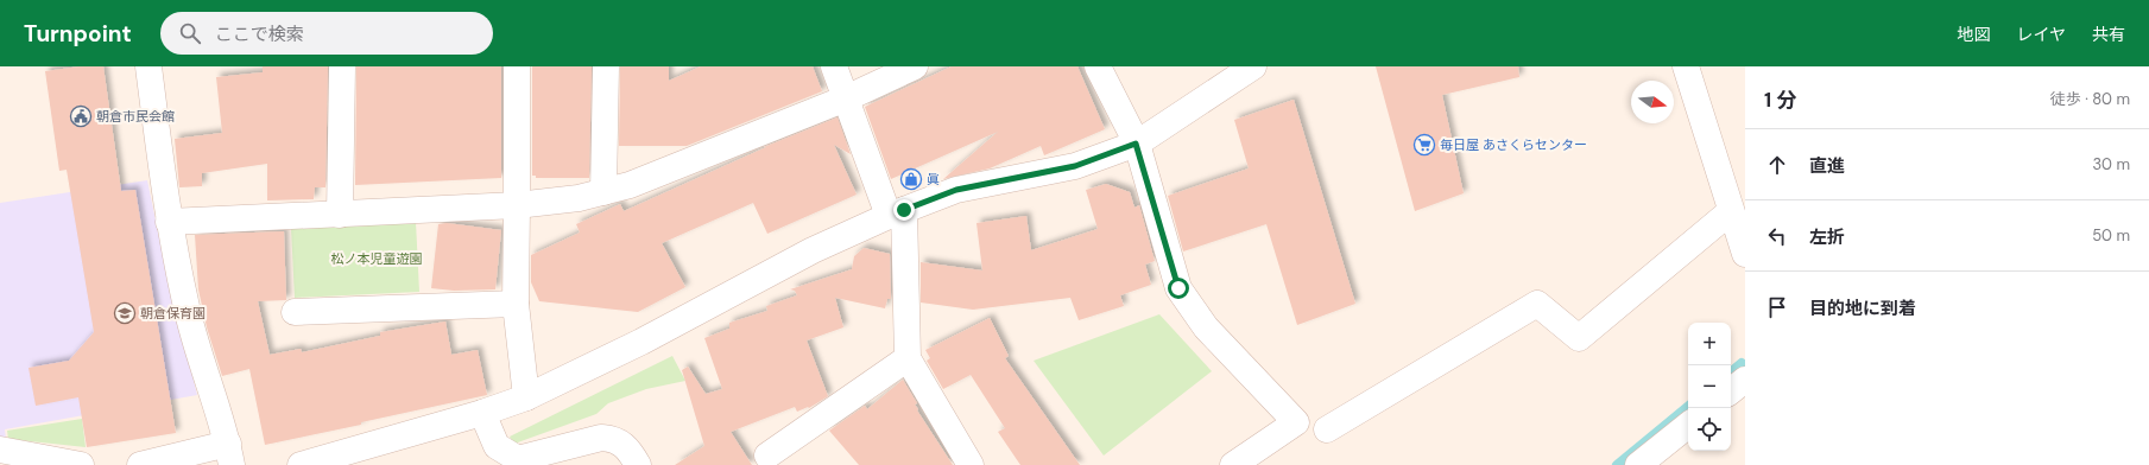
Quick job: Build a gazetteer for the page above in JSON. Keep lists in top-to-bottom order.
{
  "parks": ["松ノ本児童遊園"],
  "places": {
    "public building": ["朝倉市民会館"],
    "supermarket": ["毎日屋 あさくらセンター"],
    "shop": ["眞"],
    "school or university": ["朝倉保育園"]
  },
  "north": "right",
  "page": {
    "header": "Turnpoint",
    "search": "ここで検索",
    "nav": ["地図", "レイヤ", "共有"],
    "heading": ["1 分", "徒歩 · 80 m"],
    "list": [
      ["直進", "30 m"],
      ["左折", "50 m"],
      "目的地に到着"
    ],
    "map_buttons": ["+", "−"]
  }
}
